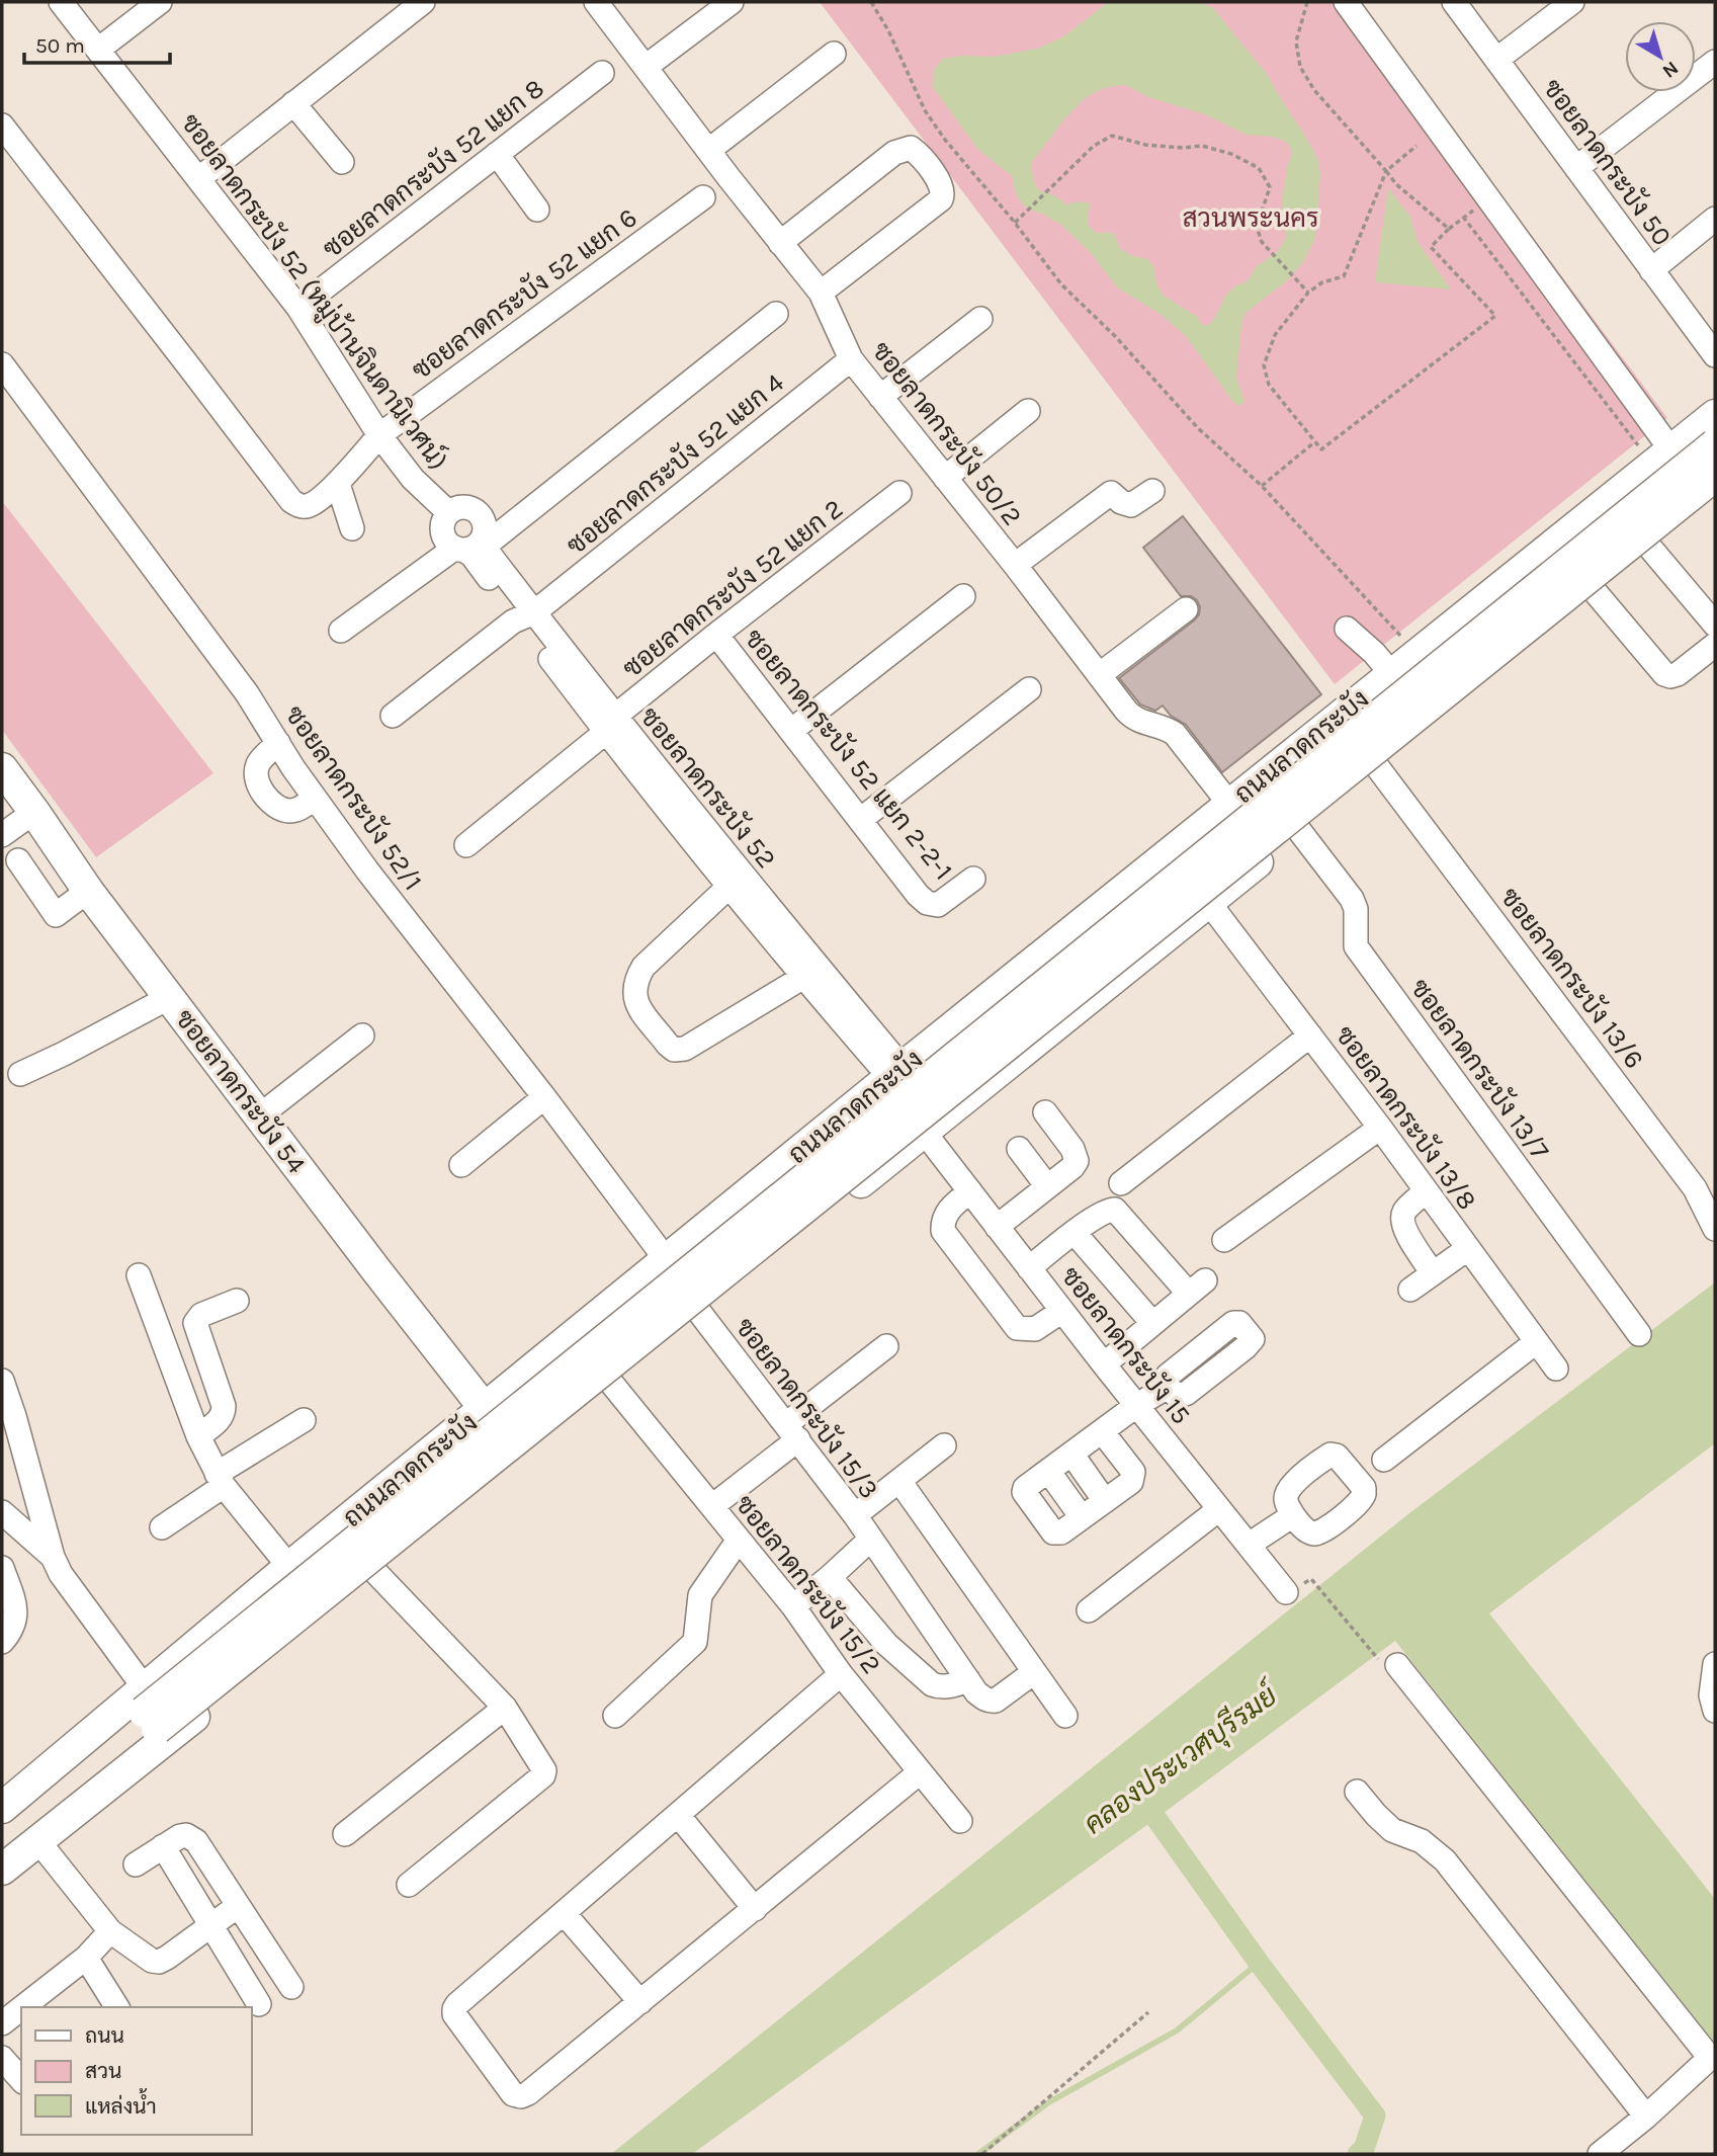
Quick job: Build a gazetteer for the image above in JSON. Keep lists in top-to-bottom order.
{
  "streets": {
    "main road": ["ถนนลาดกระบัง", "ซอยลาดกระบัง 54"],
    "street": [
      "ซอยลาดกระบัง 50",
      "ซอยลาดกระบัง 52 แยก 8",
      "ซอยลาดกระบัง 52 (หมู่บ้านจินดานิเวศน์)",
      "ซอยลาดกระบัง 52 แยก 6",
      "ซอยลาดกระบัง 50/2",
      "ซอยลาดกระบัง 52 แยก 4",
      "ซอยลาดกระบัง 52 แยก 2",
      "ซอยลาดกระบัง 52 แยก 2-2-1",
      "ซอยลาดกระบัง 52",
      "ซอยลาดกระบัง 52/1",
      "ซอยลาดกระบัง 13/6",
      "ซอยลาดกระบัง 13/7",
      "ซอยลาดกระบัง 13/8",
      "ซอยลาดกระบัง 15",
      "ซอยลาดกระบัง 15/3",
      "ซอยลาดกระบัง 15/2"
    ]
  },
  "crossings": [
    ["ซอยลาดกระบัง 52 แยก 8", "ซอยลาดกระบัง 52 (หมู่บ้านจินดานิเวศน์)"],
    ["ซอยลาดกระบัง 52 (หมู่บ้านจินดานิเวศน์)", "ซอยลาดกระบัง 52 แยก 6"],
    ["ซอยลาดกระบัง 52 (หมู่บ้านจินดานิเวศน์)", "ซอยลาดกระบัง 52"],
    ["ซอยลาดกระบัง 50/2", "ซอยลาดกระบัง 52 แยก 4"],
    ["ซอยลาดกระบัง 50/2", "ถนนลาดกระบัง"],
    ["ซอยลาดกระบัง 52 แยก 4", "ซอยลาดกระบัง 52"],
    ["ซอยลาดกระบัง 52 แยก 2", "ซอยลาดกระบัง 52 แยก 2-2-1"],
    ["ซอยลาดกระบัง 52 แยก 2", "ซอยลาดกระบัง 52"],
    ["ถนนลาดกระบัง", "ซอยลาดกระบัง 52"],
    ["ถนนลาดกระบัง", "ซอยลาดกระบัง 52/1"],
    ["ถนนลาดกระบัง", "ซอยลาดกระบัง 54"],
    ["ซอยลาดกระบัง 15/3", "ซอยลาดกระบัง 15/2"]
  ],
  "water": ["คลองประเวศบุรีรมย์"],
  "parks": ["สวนพระนคร"],
  "legend": ["ถนน", "สวน", "แหล่งน้ำ"],
  "scale_bar": "50 m",
  "north": "bottom right"
}
